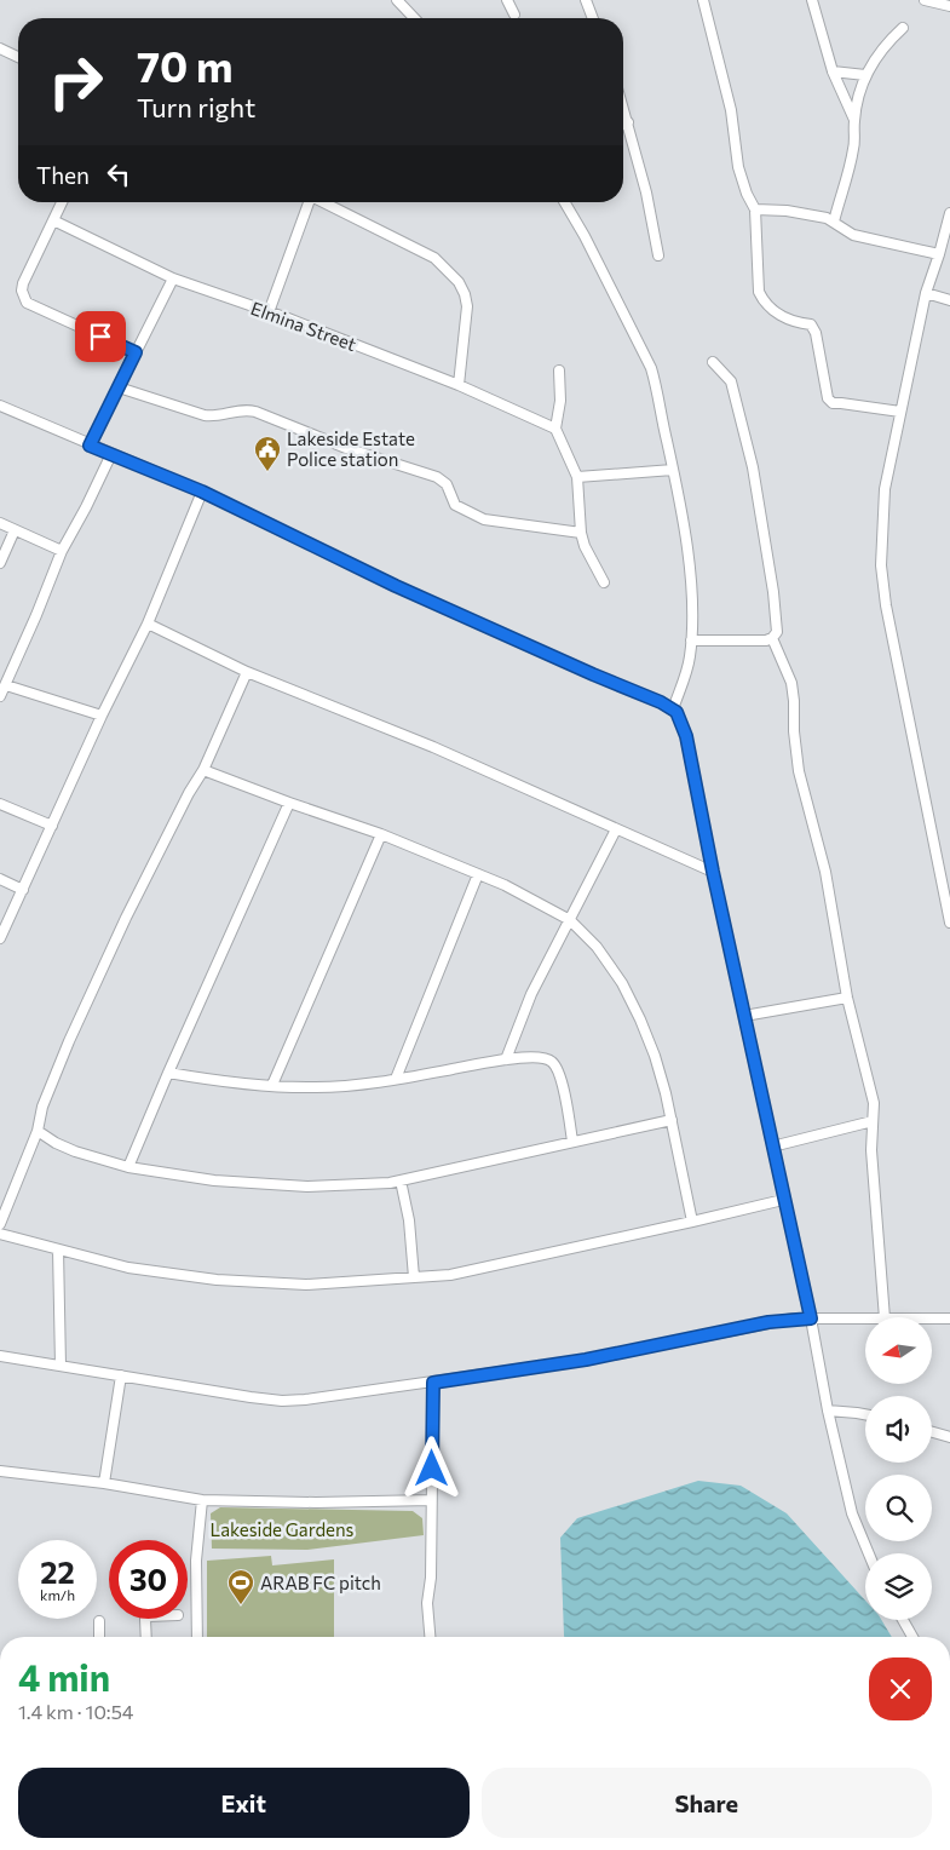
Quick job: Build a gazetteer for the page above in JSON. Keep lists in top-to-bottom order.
{
  "streets": {
    "street": ["Elmina Street"]
  },
  "parks": ["Lakeside Gardens"],
  "places": {
    "public building": ["Lakeside Estate Police station"],
    "sports": ["ARAB FC pitch"]
  },
  "north": "left",
  "page": {
    "turn": ["70 m", "Turn right"],
    "then": "Then",
    "speed": "22 km/h",
    "limit": "30",
    "heading": ["4 min", "1.4 km · 10:54"],
    "buttons": ["Exit", "Share"]
  }
}
